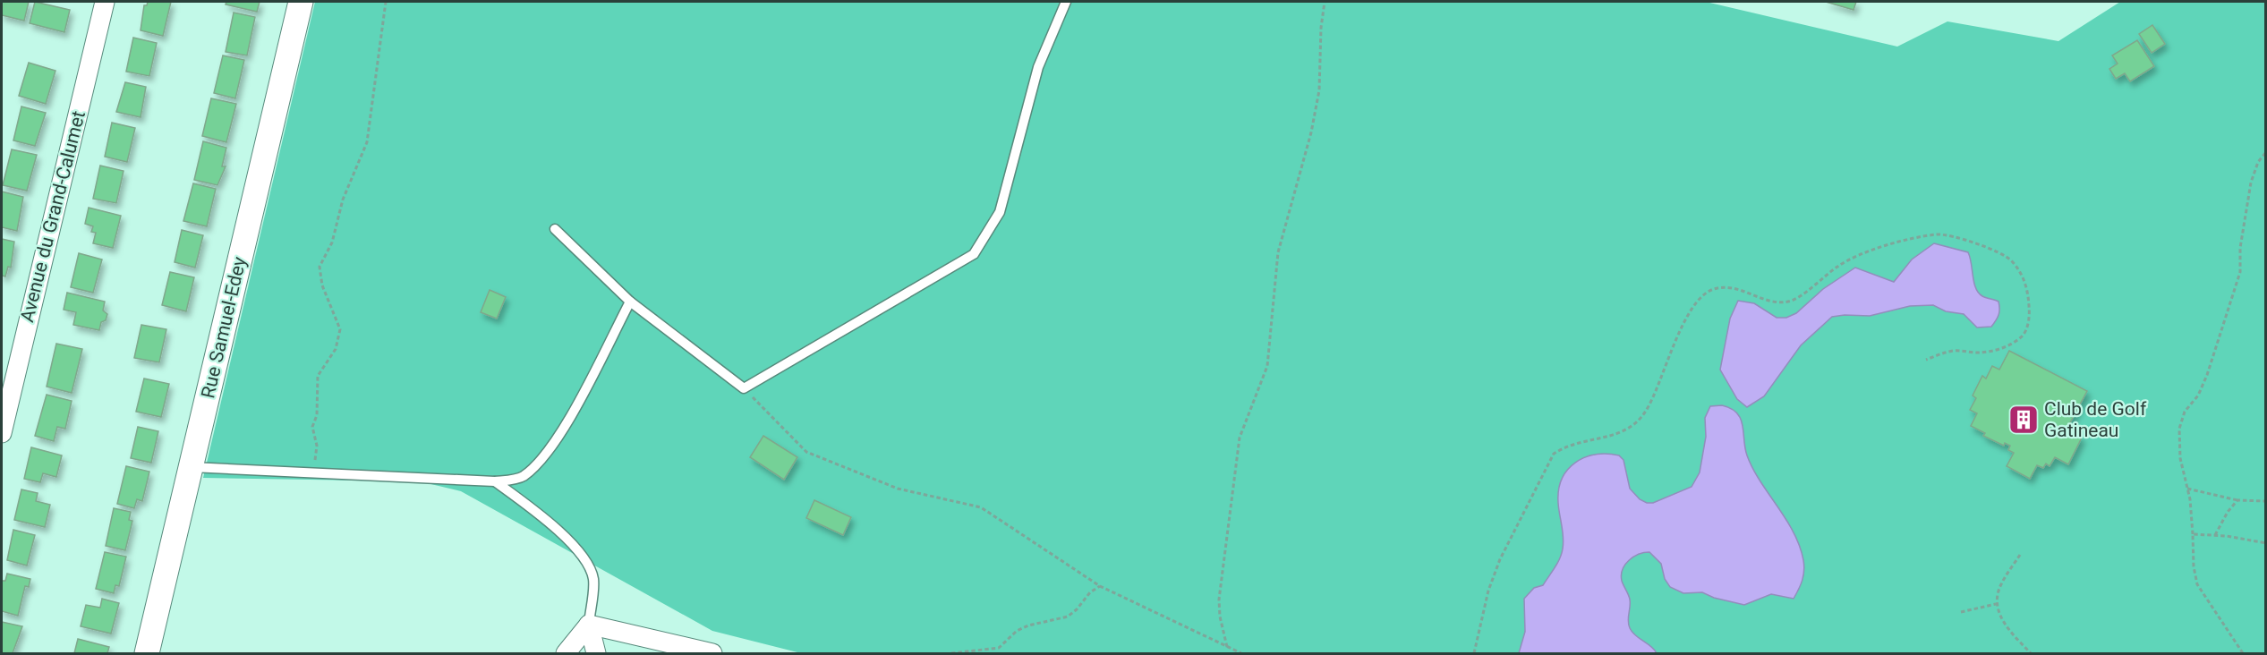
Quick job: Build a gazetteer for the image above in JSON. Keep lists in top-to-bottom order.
{
  "streets": {
    "street": ["Avenue du Grand-Calumet", "Rue Samuel-Edey"]
  },
  "places": {
    "building": ["Club de Golf Gatineau"]
  }
}
